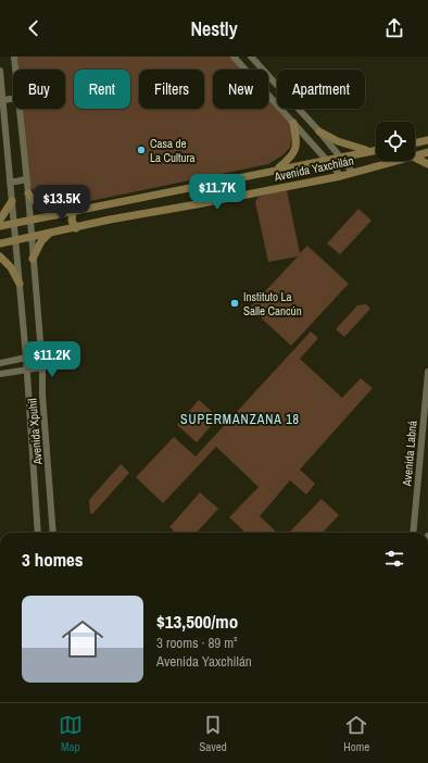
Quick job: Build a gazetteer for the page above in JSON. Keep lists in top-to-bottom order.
{
  "streets": {
    "main road": ["Avenida Yaxchilán"],
    "street": ["Avenida Xpuhil", "Avenida Labná"]
  },
  "crossings": [
    ["Avenida Yaxchilán", "Avenida Xpuhil"]
  ],
  "districts": ["SUPERMANZANA 18"],
  "places": ["Casa de La Cultura", "Instituto La Salle Cancún"],
  "page": {
    "header": "Nestly",
    "chip": [
      "Buy",
      "Rent",
      "Filters",
      "New",
      "Apartment"
    ],
    "price": ["$11.7K", "$13.5K", "$11.2K"],
    "heading": "3 homes",
    "list": [
      {
        "name": "$13,500/mo",
        "note": "3 rooms · 89 m² · Avenida Yaxchilán"
      }
    ],
    "tabs": ["Map", "Saved", "Home"]
  }
}
